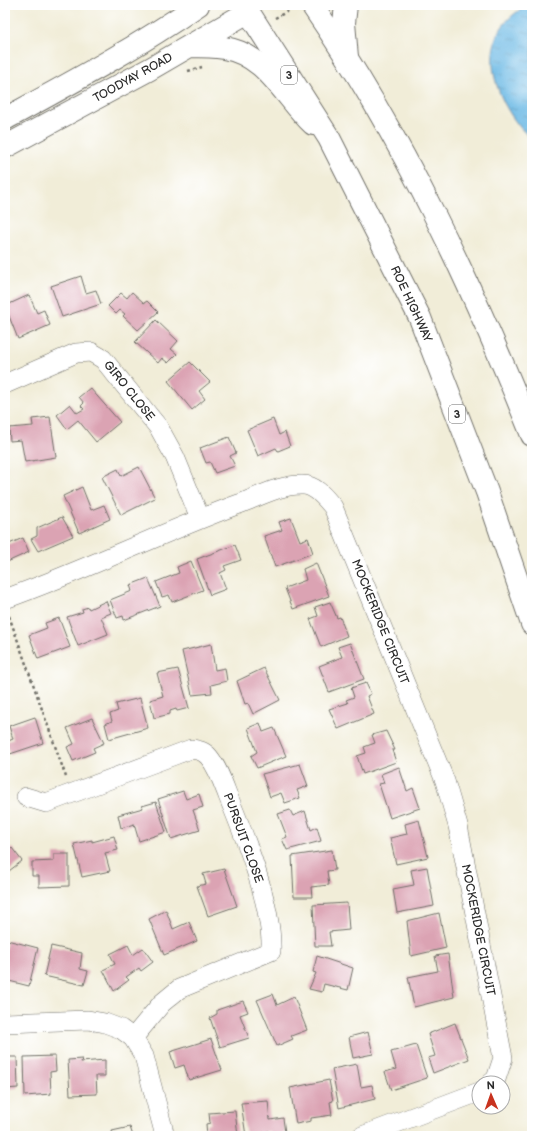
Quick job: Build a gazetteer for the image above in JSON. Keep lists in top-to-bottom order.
{
  "streets": {
    "main road": ["3", "TOODYAY ROAD", "ROE HIGHWAY"],
    "street": ["GIRO CLOSE", "MOCKERIDGE CIRCUIT", "PURSUIT CLOSE"]
  },
  "crossings": [
    ["TOODYAY ROAD", "ROE HIGHWAY"],
    ["GIRO CLOSE", "MOCKERIDGE CIRCUIT"]
  ],
  "north": "top"
}
